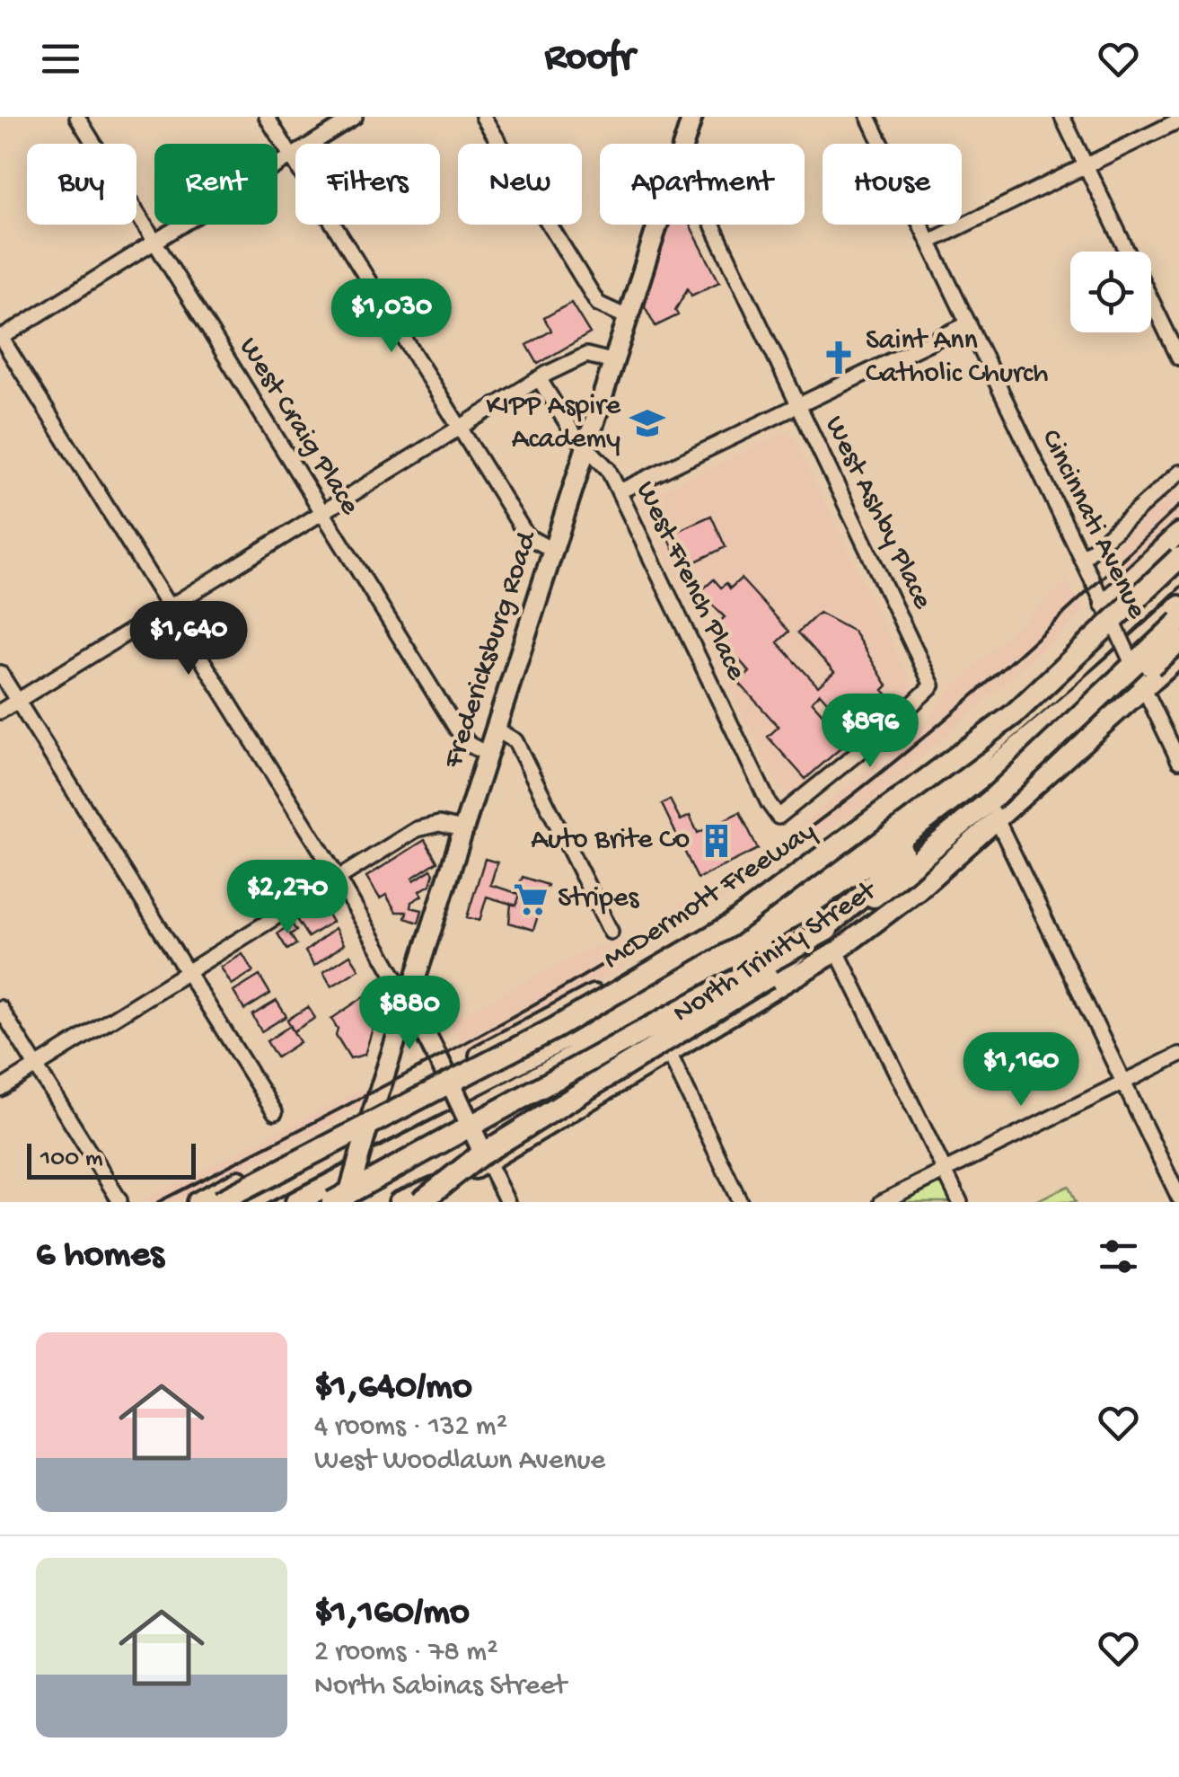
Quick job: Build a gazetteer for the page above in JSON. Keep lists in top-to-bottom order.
{
  "streets": {
    "highway": ["McDermott Freeway"],
    "main road": ["Fredericksburg Road", "North Trinity Street"],
    "street": [
      "West Craig Place",
      "West Ashby Place",
      "Cincinnati Avenue",
      "West French Place"
    ]
  },
  "crossings": [
    ["West Craig Place", "Fredericksburg Road"],
    ["West Ashby Place", "West French Place"],
    ["Cincinnati Avenue", "North Trinity Street"],
    ["West French Place", "Fredericksburg Road"]
  ],
  "places": {
    "church": ["Saint Ann Catholic Church"],
    "school or university": ["KIPP Aspire Academy"],
    "building": ["Auto Brite Co"],
    "supermarket": ["Stripes"]
  },
  "scale_bar": "100 m",
  "page": {
    "header": "Roofr",
    "chip": [
      "Buy",
      "Rent",
      "Filters",
      "New",
      "Apartment",
      "House"
    ],
    "price": [
      "$1,030",
      "$1,640",
      "$896",
      "$2,270",
      "$880",
      "$1,160"
    ],
    "scale": "100 m",
    "heading": "6 homes",
    "list": [
      {
        "name": "$1,640/mo",
        "note": "4 rooms · 132 m² · West Woodlawn Avenue"
      },
      {
        "name": "$1,160/mo",
        "note": "2 rooms · 78 m² · North Sabinas Street"
      }
    ]
  }
}
